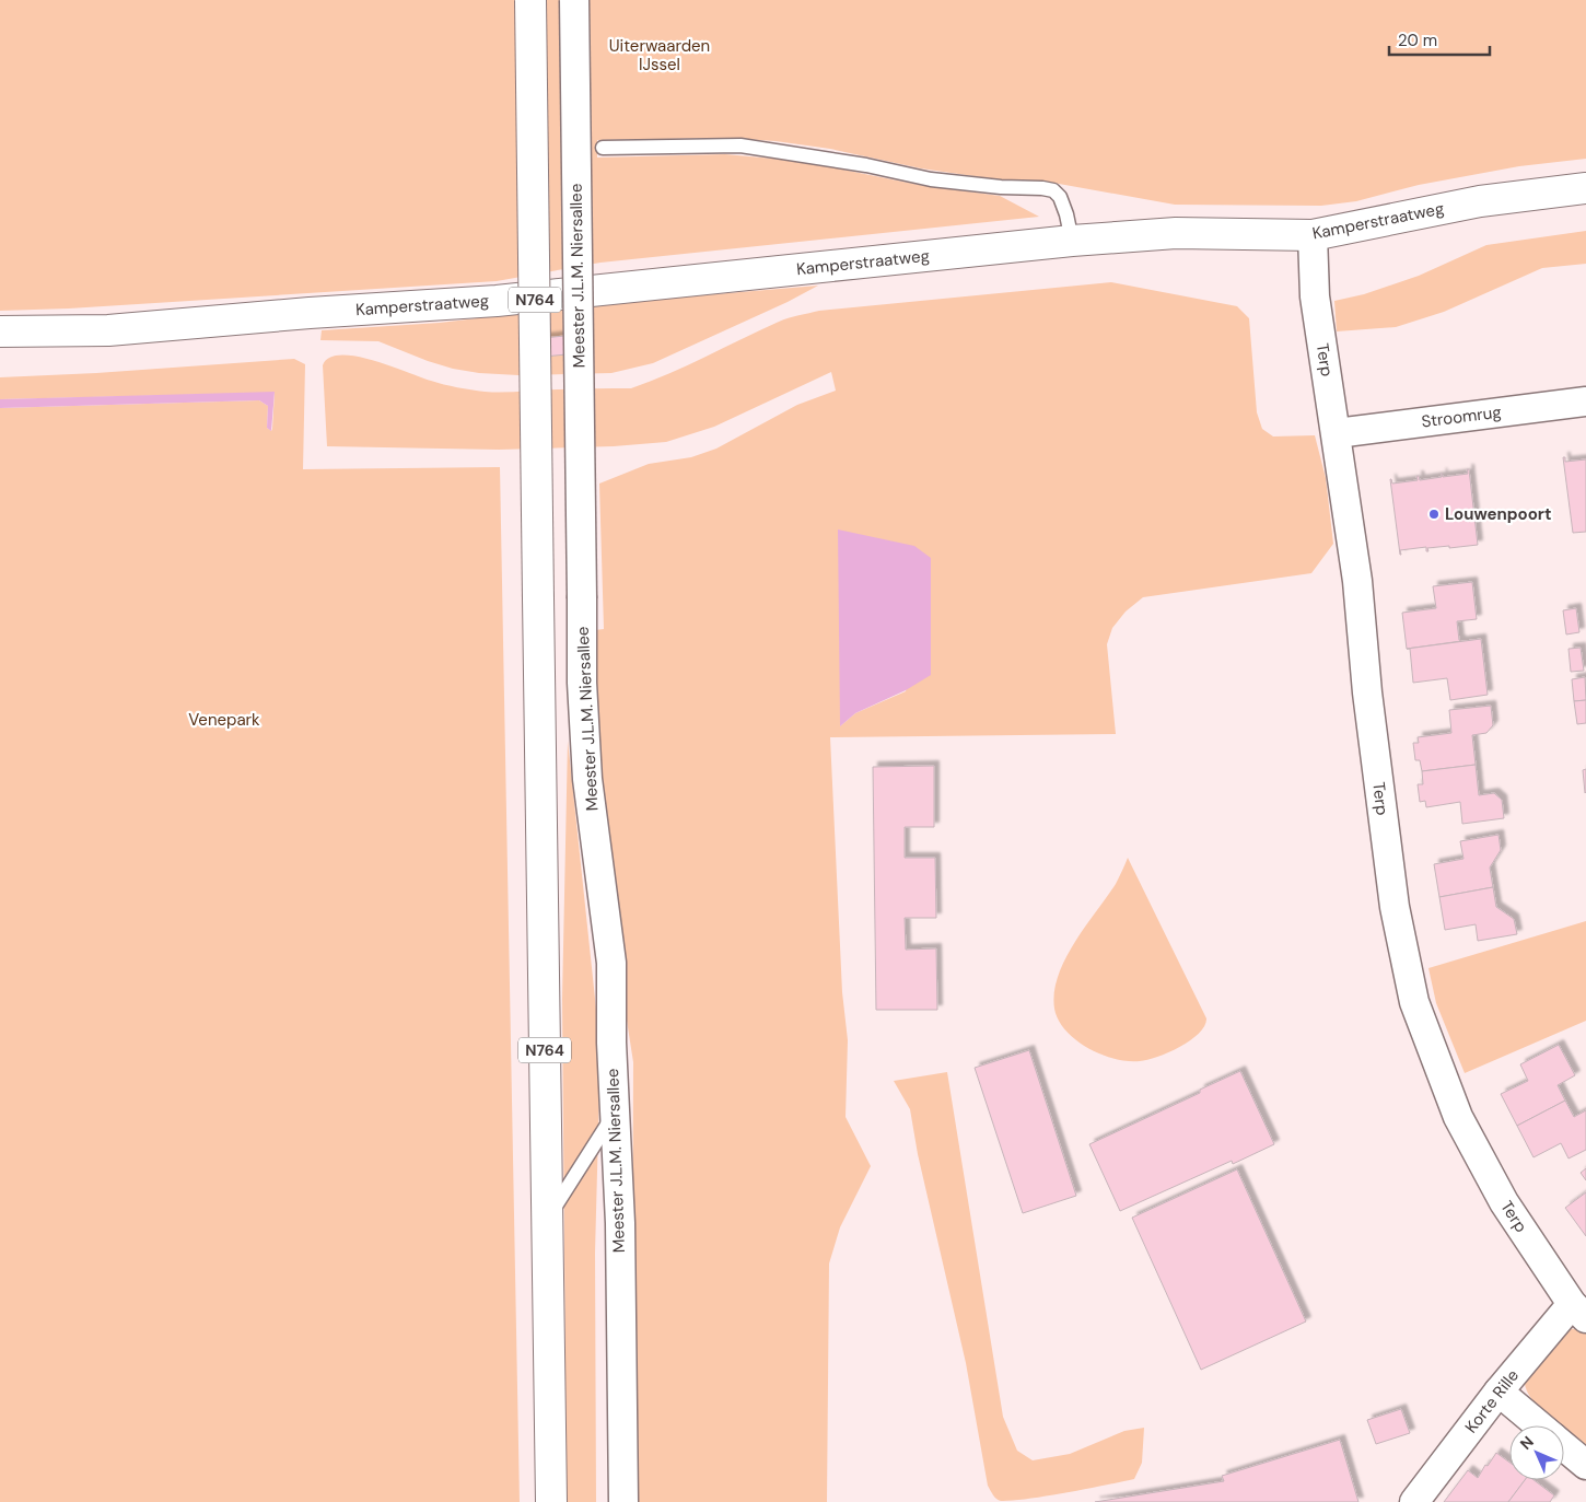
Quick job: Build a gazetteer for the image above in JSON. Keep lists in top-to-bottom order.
{
  "streets": {
    "main road": ["Kamperstraatweg", "N764"],
    "street": [
      "Meester J.L.M. Niersallee",
      "Terp",
      "Stroomrug",
      "Korte Rille"
    ]
  },
  "crossings": [
    ["Kamperstraatweg", "Terp"],
    ["Terp", "Stroomrug"],
    ["Terp", "Korte Rille"]
  ],
  "parks": ["Uiterwaarden IJssel", "Venepark"],
  "places": ["Louwenpoort"],
  "scale_bar": "20 m",
  "north": "top left"
}
